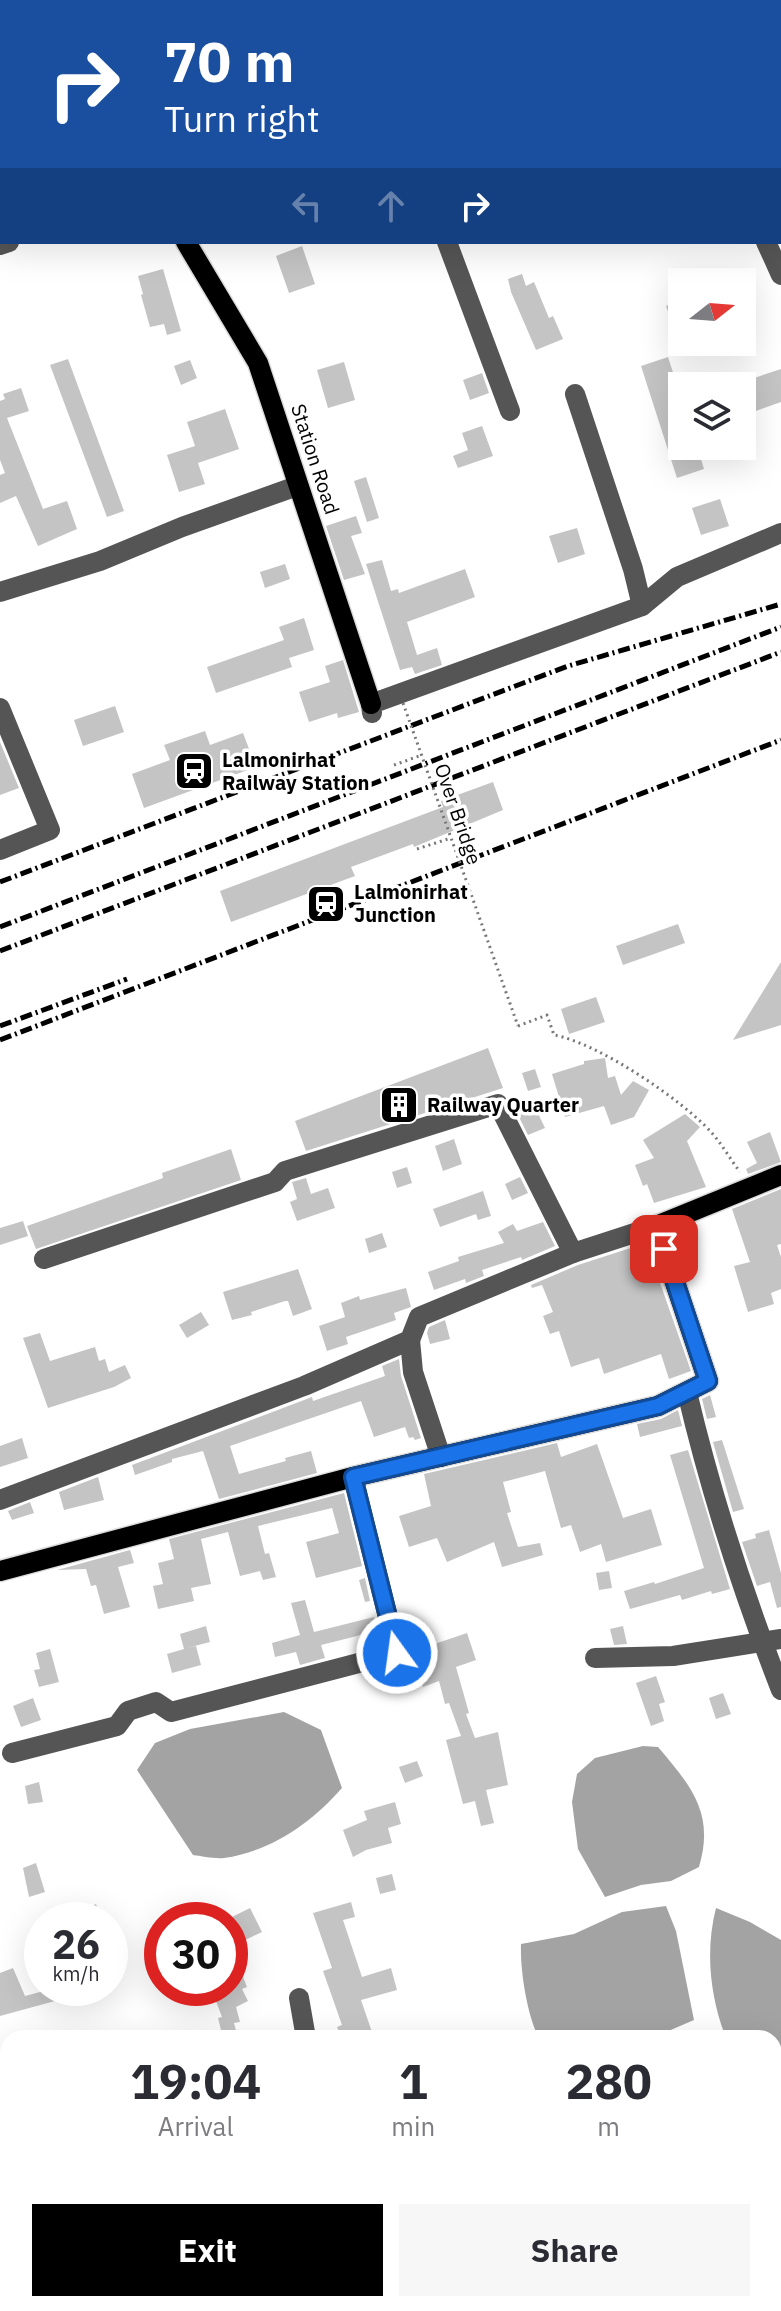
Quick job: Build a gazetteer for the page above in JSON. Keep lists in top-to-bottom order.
{
  "streets": {
    "main road": ["Station Road"],
    "path": ["Over Bridge"]
  },
  "places": {
    "station": ["Lalmonirhat Railway Station", "Lalmonirhat Junction"],
    "building": ["Railway Quarter"]
  },
  "north": "right",
  "page": {
    "turn": ["70 m", "Turn right"],
    "speed": "26 km/h",
    "limit": "30",
    "eta": [
      "19:04",
      "Arrival",
      "1",
      "min",
      "280",
      "m"
    ],
    "buttons": ["Exit", "Share"]
  }
}
